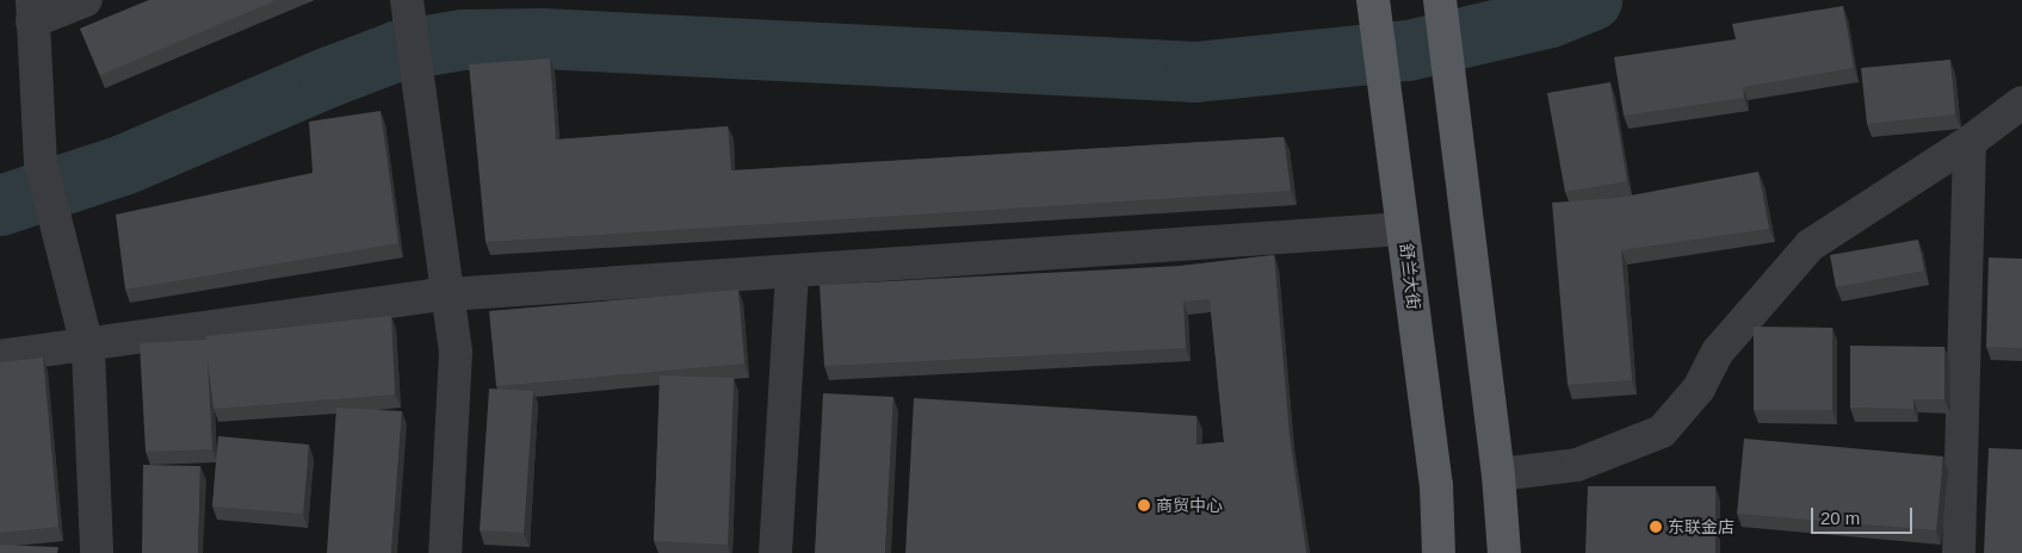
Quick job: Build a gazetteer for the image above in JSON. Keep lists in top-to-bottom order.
{
  "streets": {
    "main road": ["舒兰大街"]
  },
  "places": ["商贸中心", "东联金店"],
  "scale_bar": "20 m"
}
